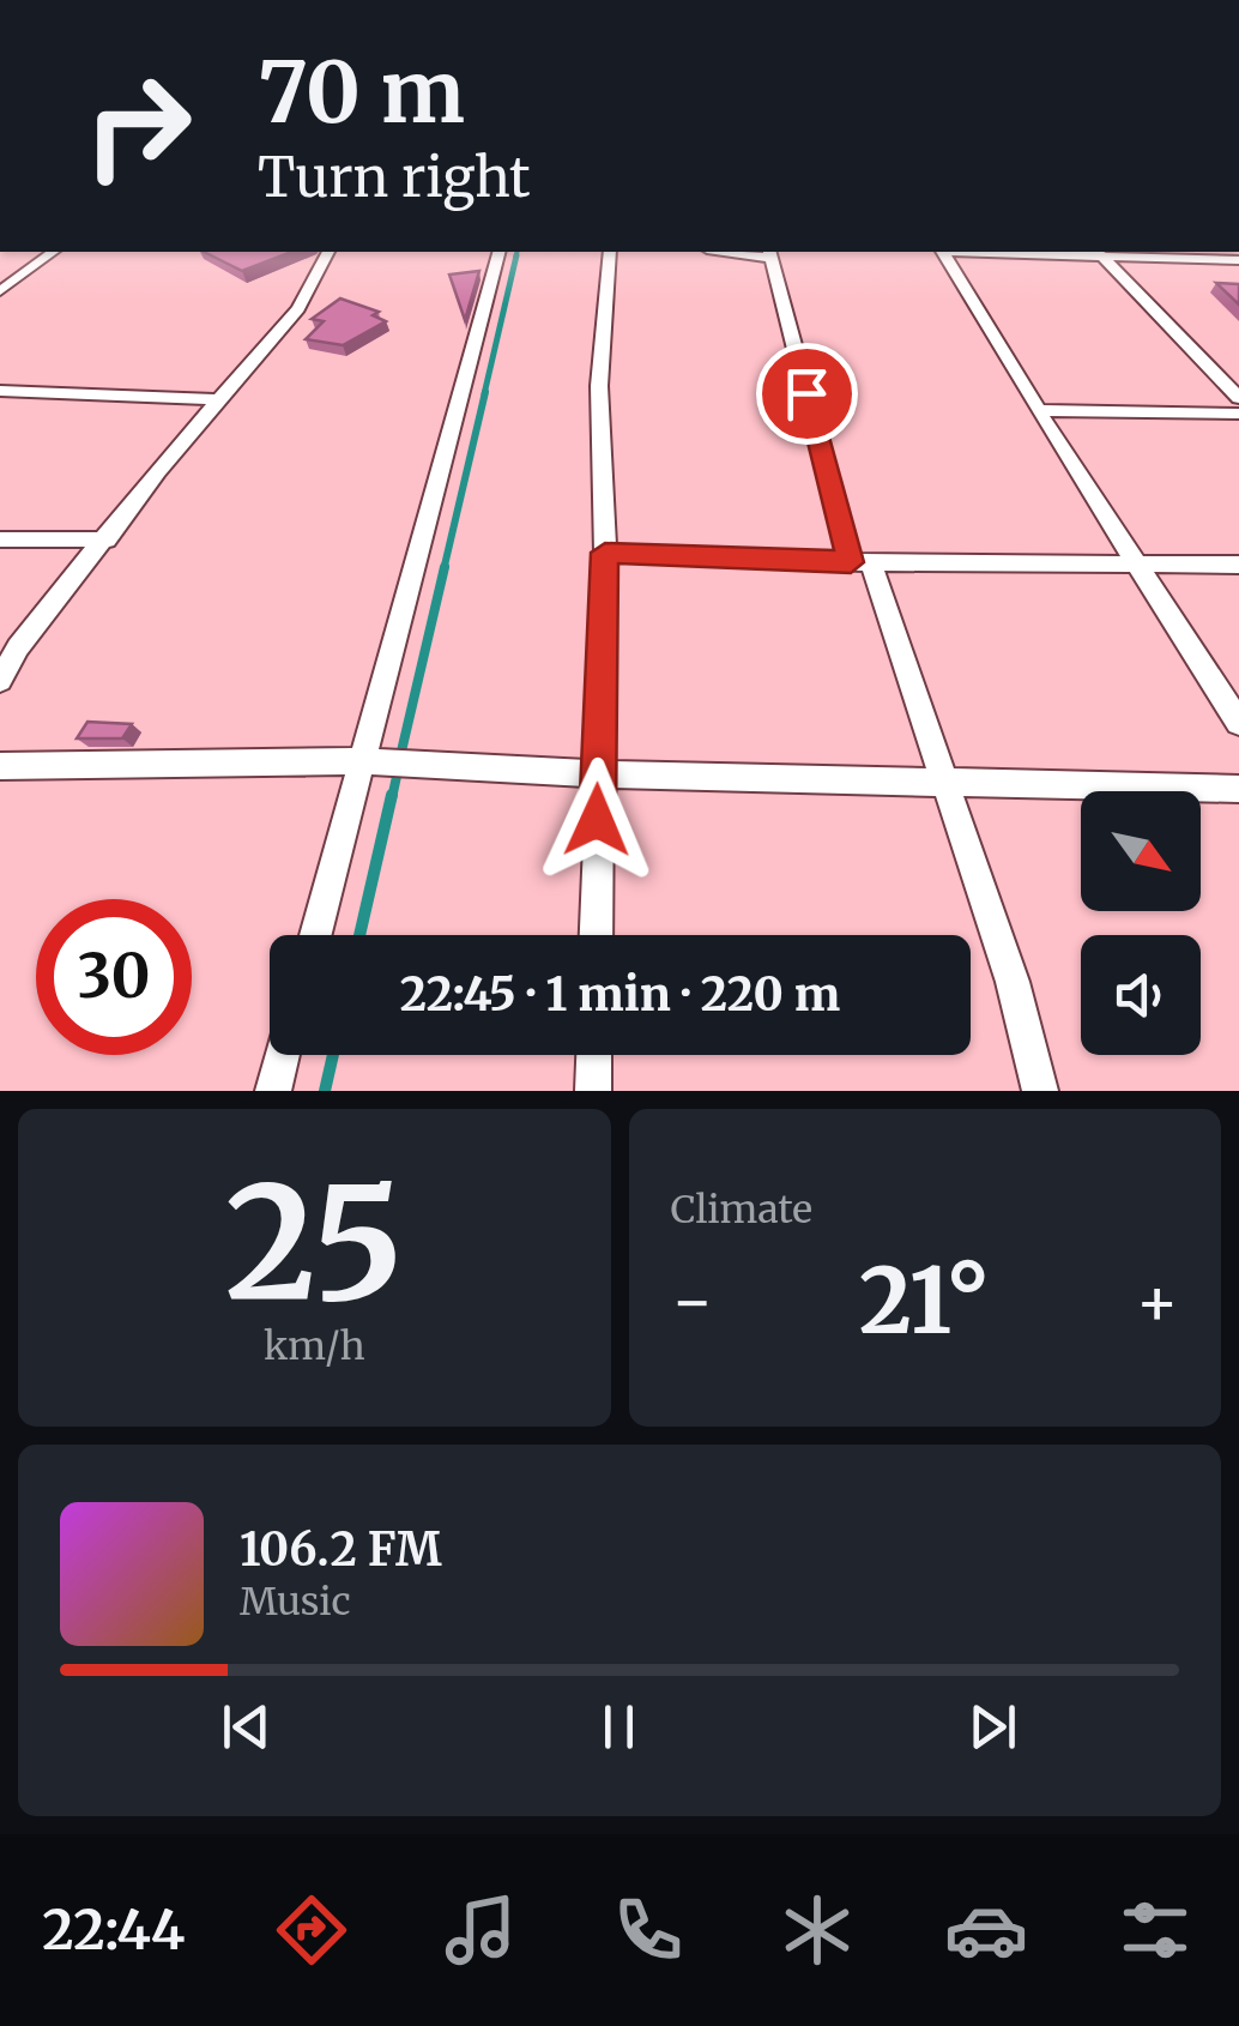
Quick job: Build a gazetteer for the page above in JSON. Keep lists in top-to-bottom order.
{
  "north": "bottom right",
  "page": {
    "turn": ["70 m", "Turn right"],
    "limit": "30",
    "trip": "22:45 · 1 min · 220 m",
    "tile": [
      ["25", "km/h"],
      "Climate"
    ],
    "heat": ["−", "21°", "+"],
    "song": ["106.2 FM", "Music"],
    "tabs": "22:44"
  }
}
